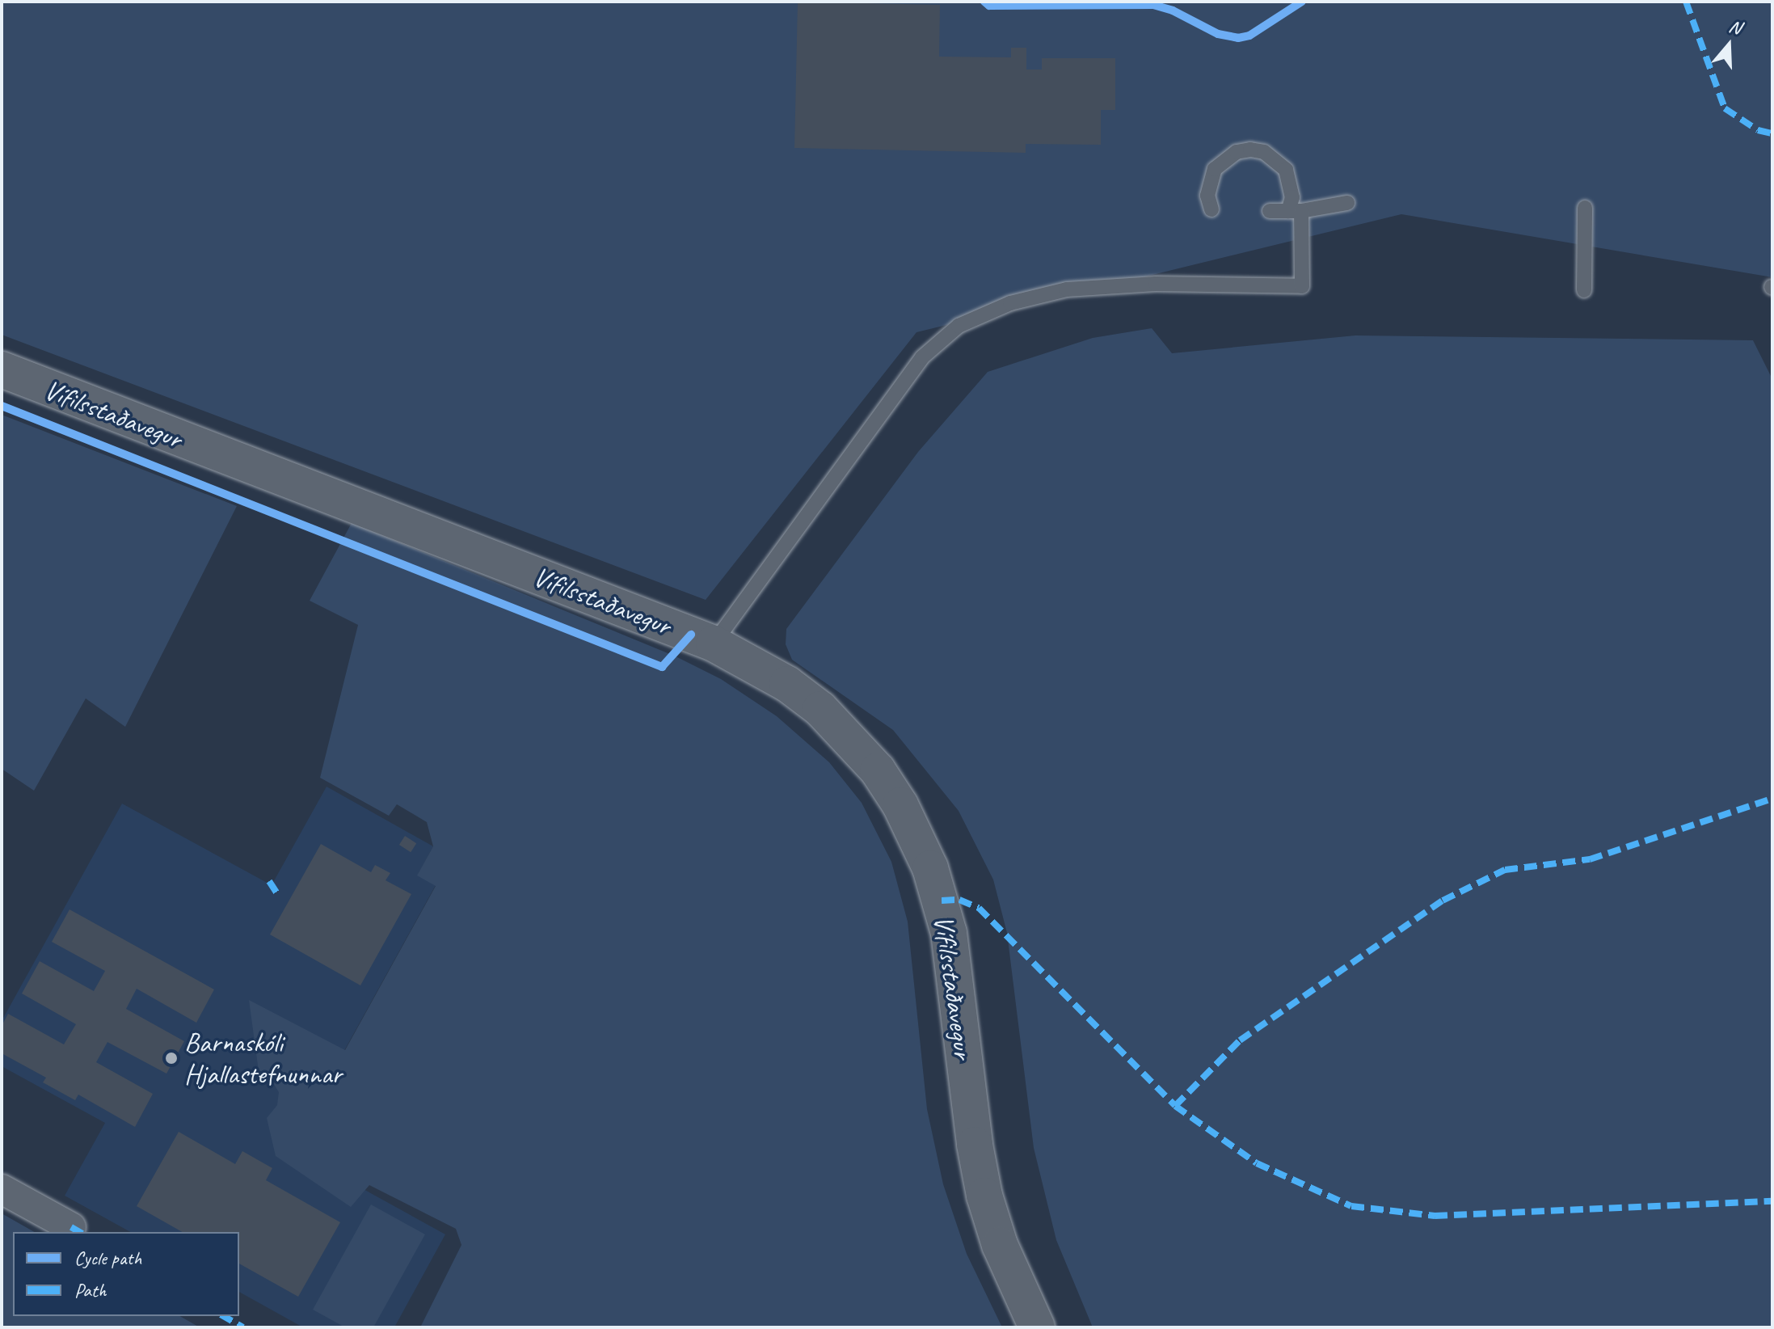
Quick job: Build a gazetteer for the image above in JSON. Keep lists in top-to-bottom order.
{
  "streets": {
    "main road": ["Vífilsstaðavegur"]
  },
  "places": ["Barnaskóli Hjallastefnunnar"],
  "legend": ["Cycle path", "Path"],
  "north": "top"
}
